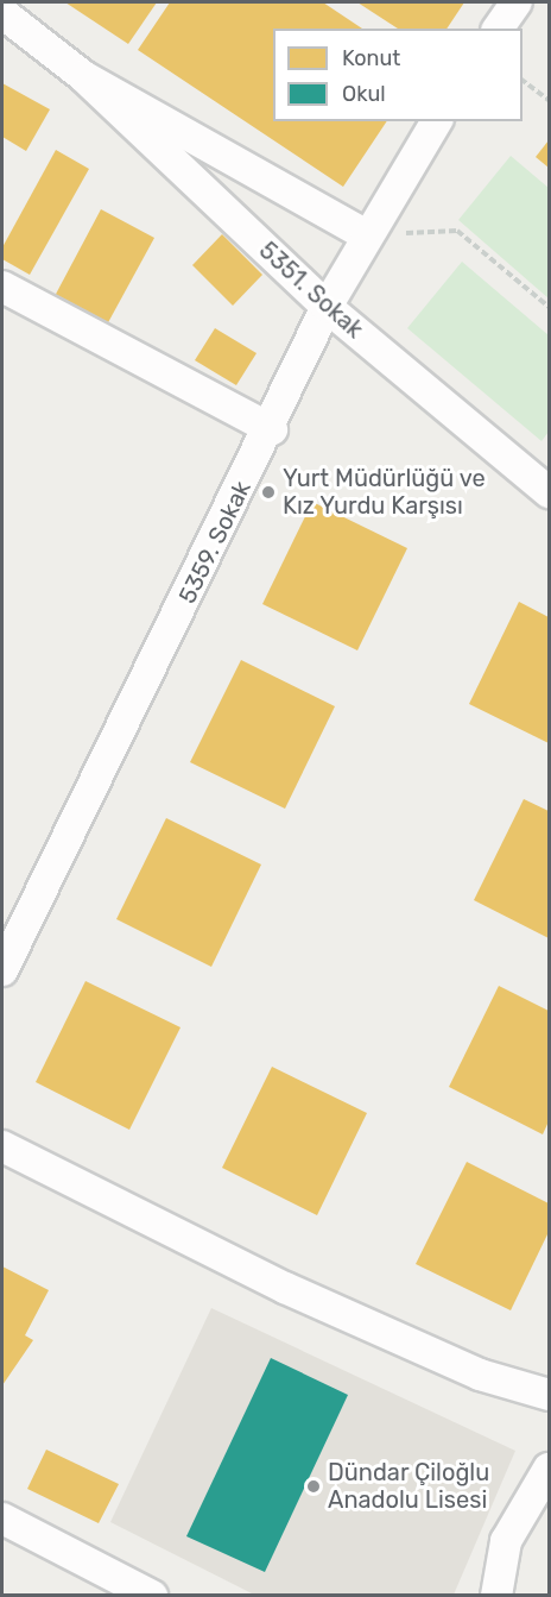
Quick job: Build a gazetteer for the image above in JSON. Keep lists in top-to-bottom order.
{
  "streets": {
    "street": ["5351. Sokak", "5359. Sokak"]
  },
  "crossings": [
    ["5351. Sokak", "5359. Sokak"]
  ],
  "places": ["Yurt Müdürlüğü ve Kız Yurdu Karşısı", "Dündar Çiloğlu Anadolu Lisesi"],
  "legend": ["Konut", "Okul"]
}
